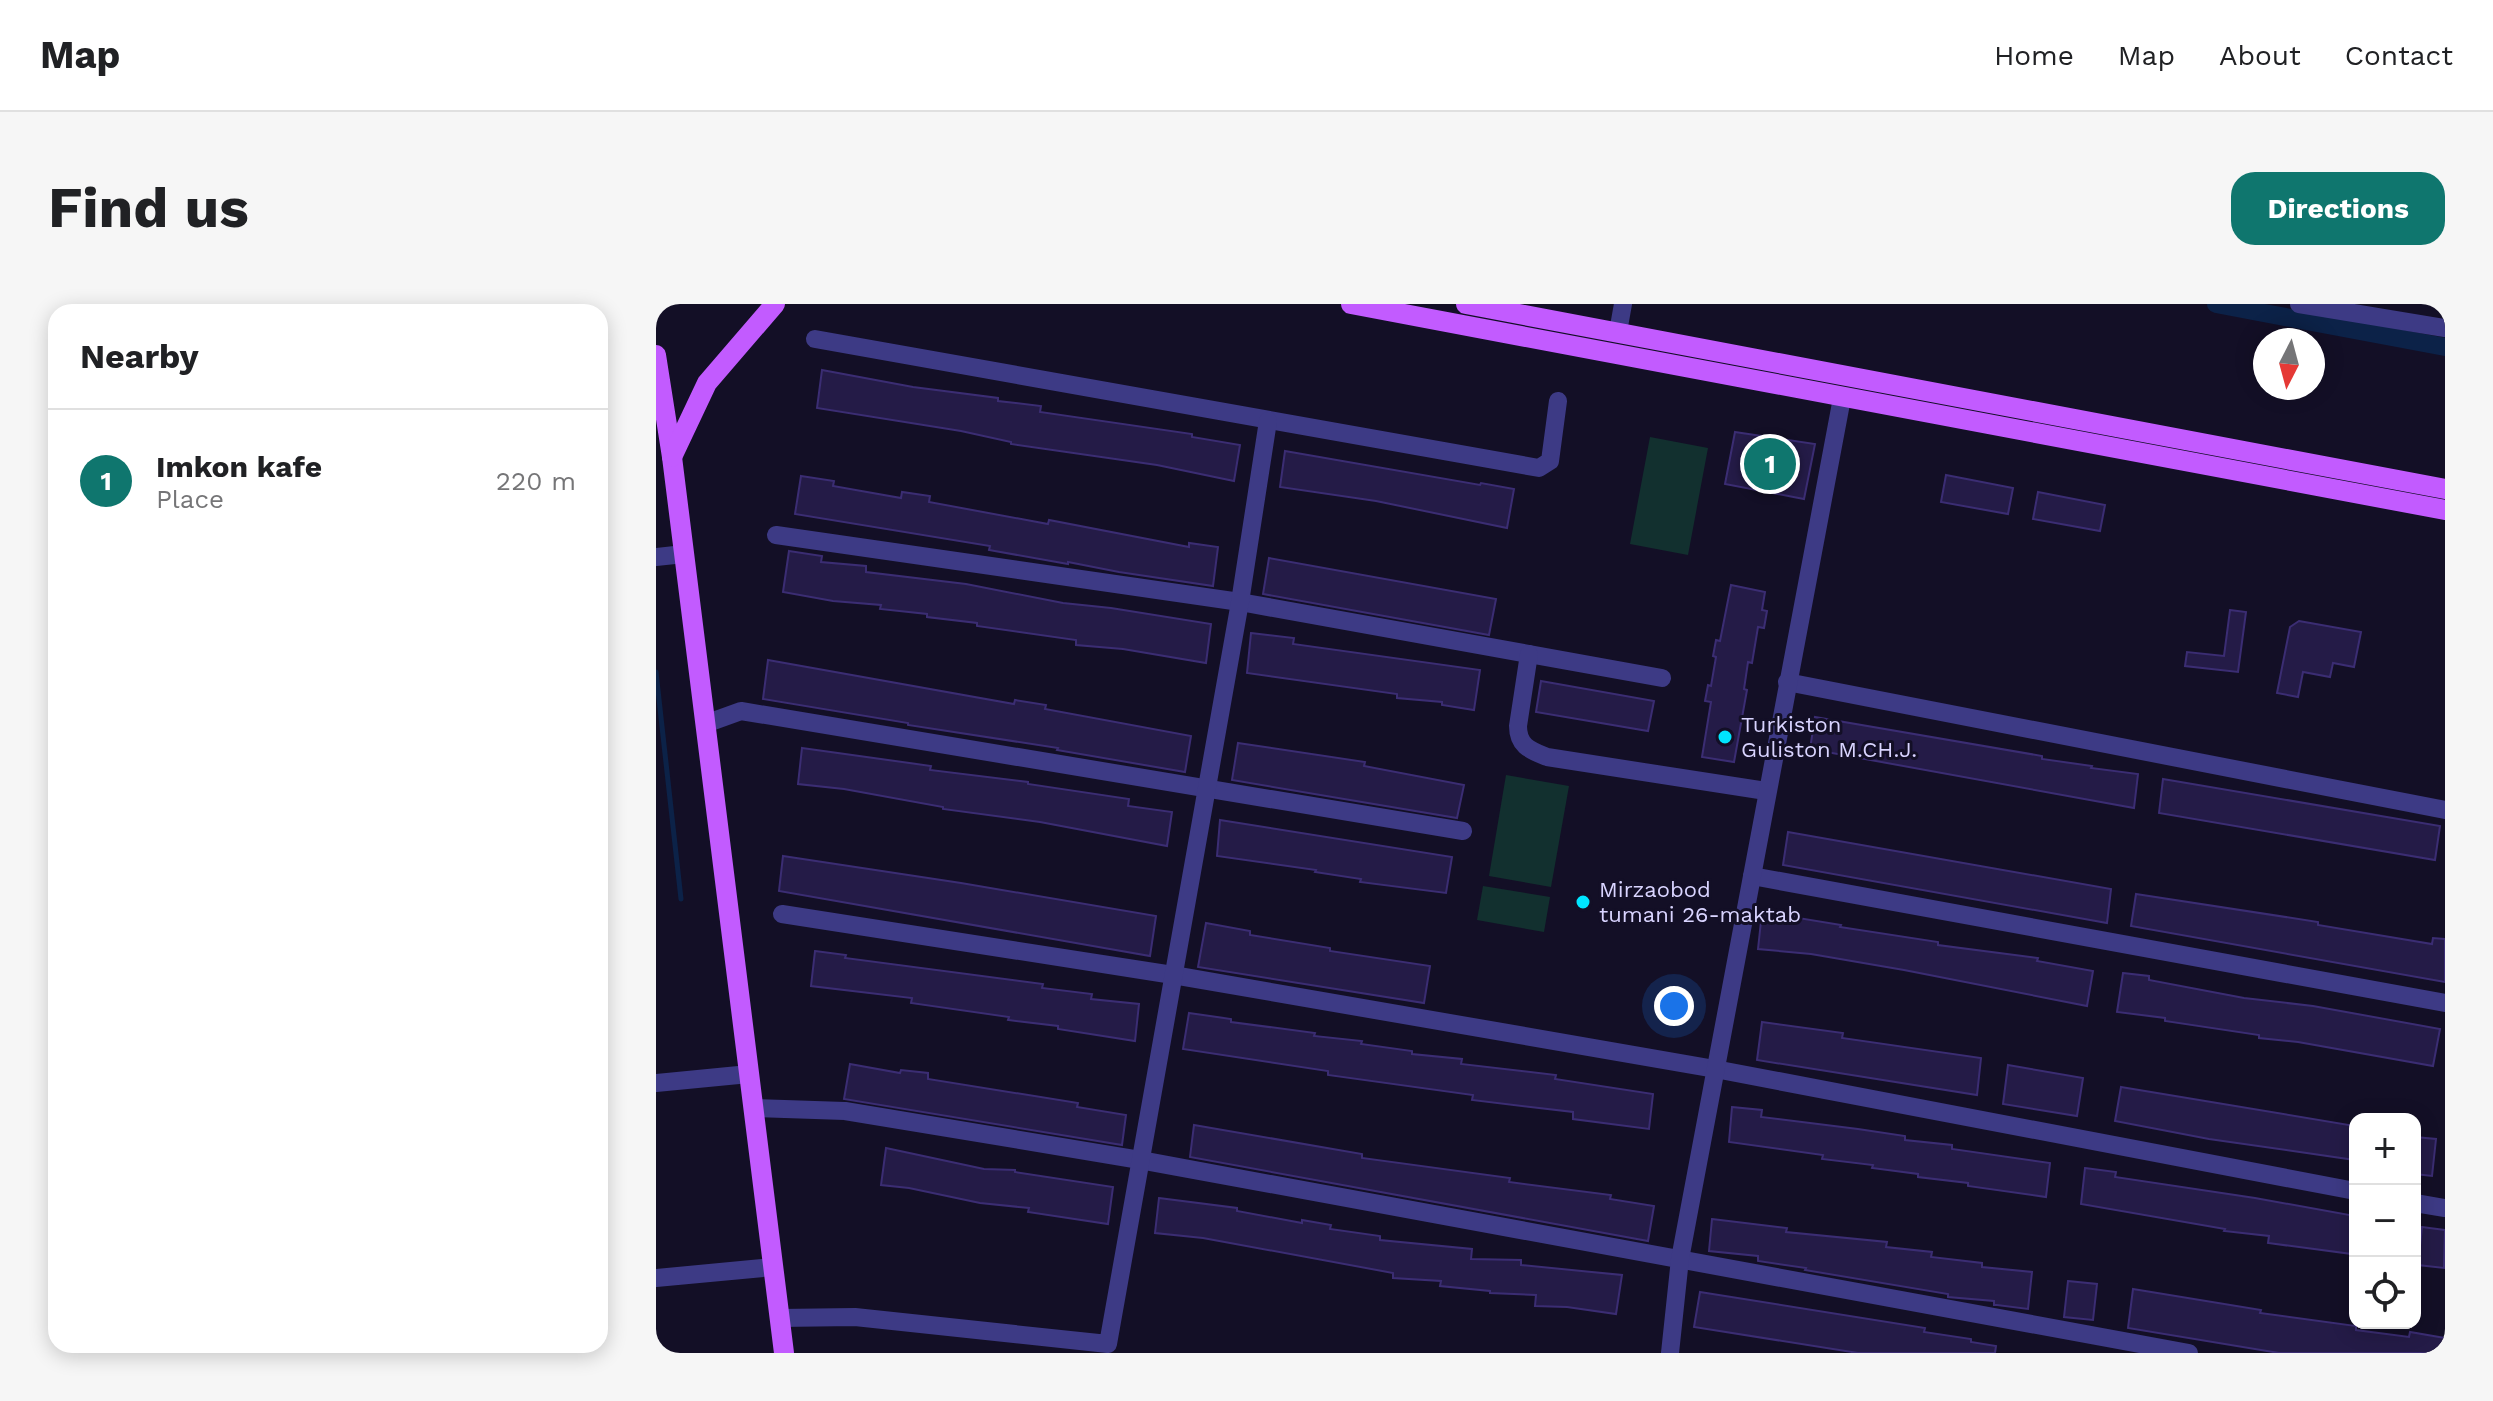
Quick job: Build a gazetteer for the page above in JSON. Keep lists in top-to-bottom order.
{
  "places": ["Turkiston Guliston M.CH.J.", "Mirzaobod tumani 26-maktab"],
  "north": "bottom",
  "page": {
    "header": "Map",
    "nav": [
      "Home",
      "Map",
      "About",
      "Contact"
    ],
    "buttons": "Directions",
    "title": "Find us",
    "heading": "Nearby",
    "list": [
      {
        "mark": "1",
        "name": "Imkon kafe",
        "note": "Place",
        "value": "220 m"
      }
    ],
    "pins": "1",
    "map_buttons": ["+", "−"]
  }
}
